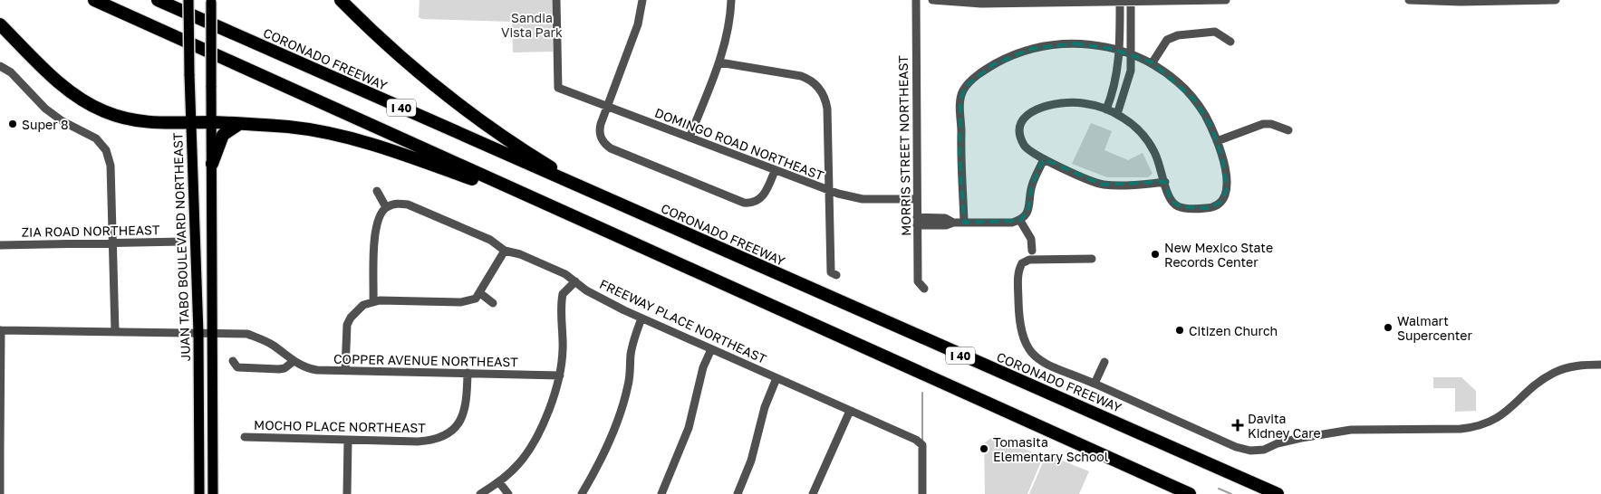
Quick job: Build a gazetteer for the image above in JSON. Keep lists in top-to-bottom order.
{
  "streets": {
    "highway": ["CORONADO FREEWAY", "I 40"],
    "main road": ["JUAN TABO BOULEVARD NORTHEAST"],
    "street": [
      "DOMINGO ROAD NORTHEAST",
      "MORRIS STREET NORTHEAST",
      "ZIA ROAD NORTHEAST",
      "FREEWAY PLACE NORTHEAST",
      "COPPER AVENUE NORTHEAST",
      "MOCHO PLACE NORTHEAST"
    ]
  },
  "crossings": [
    ["DOMINGO ROAD NORTHEAST", "MORRIS STREET NORTHEAST"],
    ["JUAN TABO BOULEVARD NORTHEAST", "COPPER AVENUE NORTHEAST"],
    ["COPPER AVENUE NORTHEAST", "MOCHO PLACE NORTHEAST"]
  ],
  "parks": ["Sandia Vista Park"],
  "places": {
    "other": [
      "Super 8",
      "New Mexico State Records Center",
      "Walmart Supercenter",
      "Citizen Church",
      "Tomasita Elementary School"
    ],
    "health": ["Davita Kidney Care"]
  }
}
